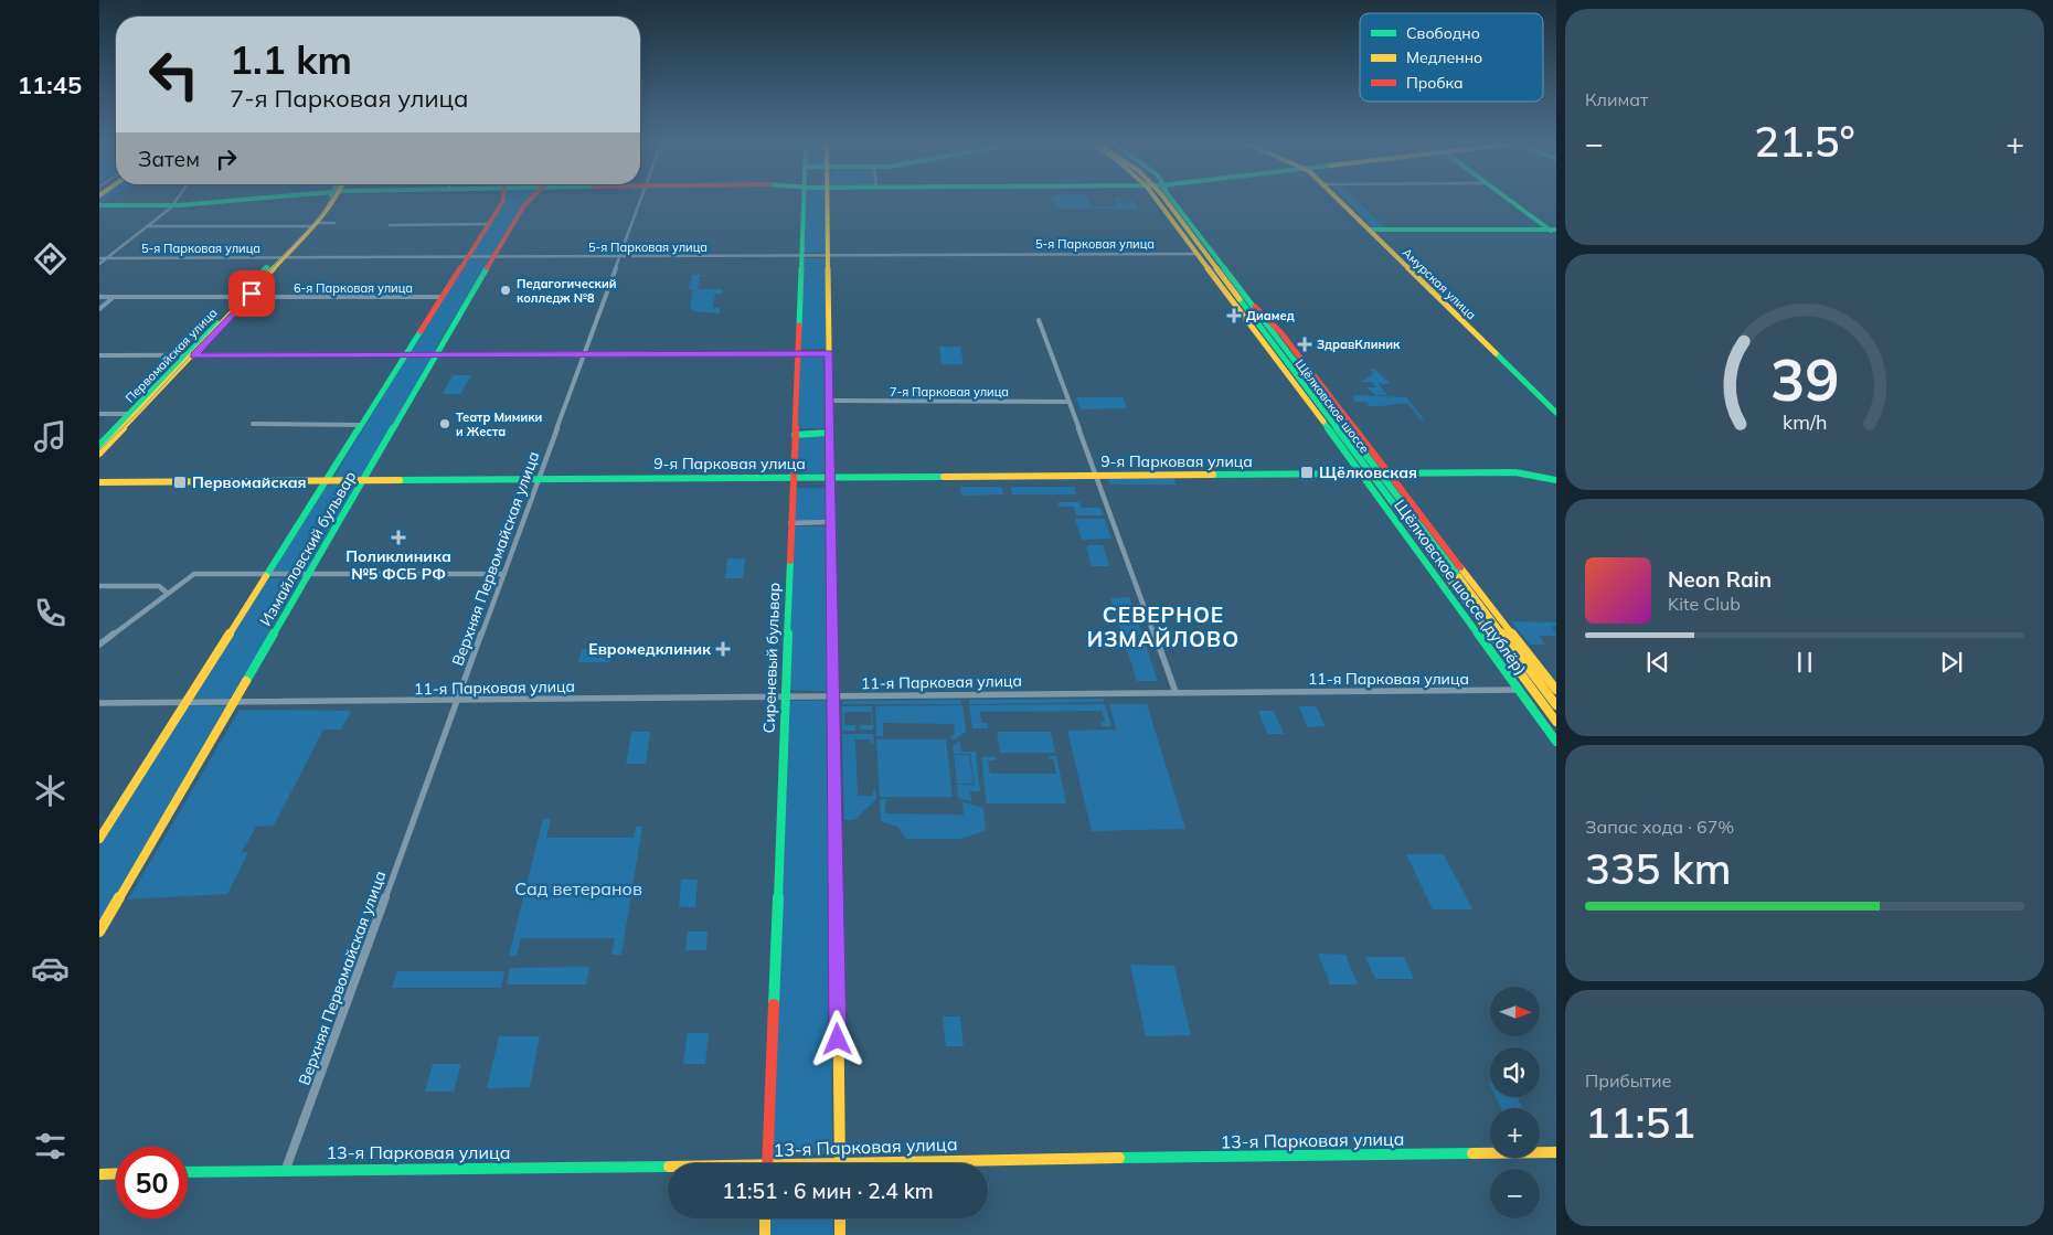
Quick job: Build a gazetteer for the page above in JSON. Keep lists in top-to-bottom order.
{
  "streets": {
    "main road": [
      "Амурская улица",
      "Первомайская улица",
      "Щёлковское шоссе",
      "9-я Парковая улица",
      "Измайловский бульвар",
      "Щёлковское шоссе (дублёр)",
      "Сиреневый бульвар",
      "13-я Парковая улица"
    ],
    "street": [
      "5-я Парковая улица",
      "6-я Парковая улица",
      "7-я Парковая улица",
      "Верхняя Первомайская улица",
      "11-я Парковая улица"
    ]
  },
  "crossings": [
    ["5-я Парковая улица", "Первомайская улица"],
    ["5-я Парковая улица", "Измайловский бульвар"],
    ["5-я Парковая улица", "Верхняя Первомайская улица"],
    ["5-я Парковая улица", "Щёлковское шоссе (дублёр)"],
    ["5-я Парковая улица", "Сиреневый бульвар"],
    ["6-я Парковая улица", "Первомайская улица"],
    ["6-я Парковая улица", "Измайловский бульвар"],
    ["Щёлковское шоссе", "Щёлковское шоссе (дублёр)"],
    ["9-я Парковая улица", "Измайловский бульвар"],
    ["9-я Парковая улица", "Верхняя Первомайская улица"],
    ["9-я Парковая улица", "Щёлковское шоссе (дублёр)"],
    ["9-я Парковая улица", "Сиреневый бульвар"],
    ["Измайловский бульвар", "11-я Парковая улица"],
    ["Верхняя Первомайская улица", "11-я Парковая улица"],
    ["Верхняя Первомайская улица", "13-я Парковая улица"],
    ["Щёлковское шоссе (дублёр)", "11-я Парковая улица"],
    ["Сиреневый бульвар", "11-я Парковая улица"]
  ],
  "districts": ["СЕВЕРНОЕ ИЗМАЙЛОВО"],
  "parks": ["Сад ветеранов"],
  "places": {
    "other": ["Педагогический колледж №8", "Театр Мимики и Жеста"],
    "health": [
      "Диамед",
      "ЗдравКлиник",
      "Поликлиника №5 ФСБ РФ",
      "Евромедклиник"
    ],
    "transit": ["Щёлковская", "Первомайская"]
  },
  "legend": ["Свободно", "Медленно", "Пробка"],
  "north": "right",
  "page": {
    "tabs": "11:45",
    "tile": [
      "Климат",
      ["Запас хода · 67%", "335 km"],
      ["Прибытие", "11:51"]
    ],
    "turn": ["1.1 km", "7-я Парковая улица"],
    "heat": ["−", "21.5°", "+"],
    "then": "Затем",
    "song": ["Neon Rain", "Kite Club"],
    "map_buttons": ["+", "−"],
    "limit": "50",
    "trip": "11:51 · 6 мин · 2.4 km",
    "gauge": ["39", "km/h"]
  }
}
